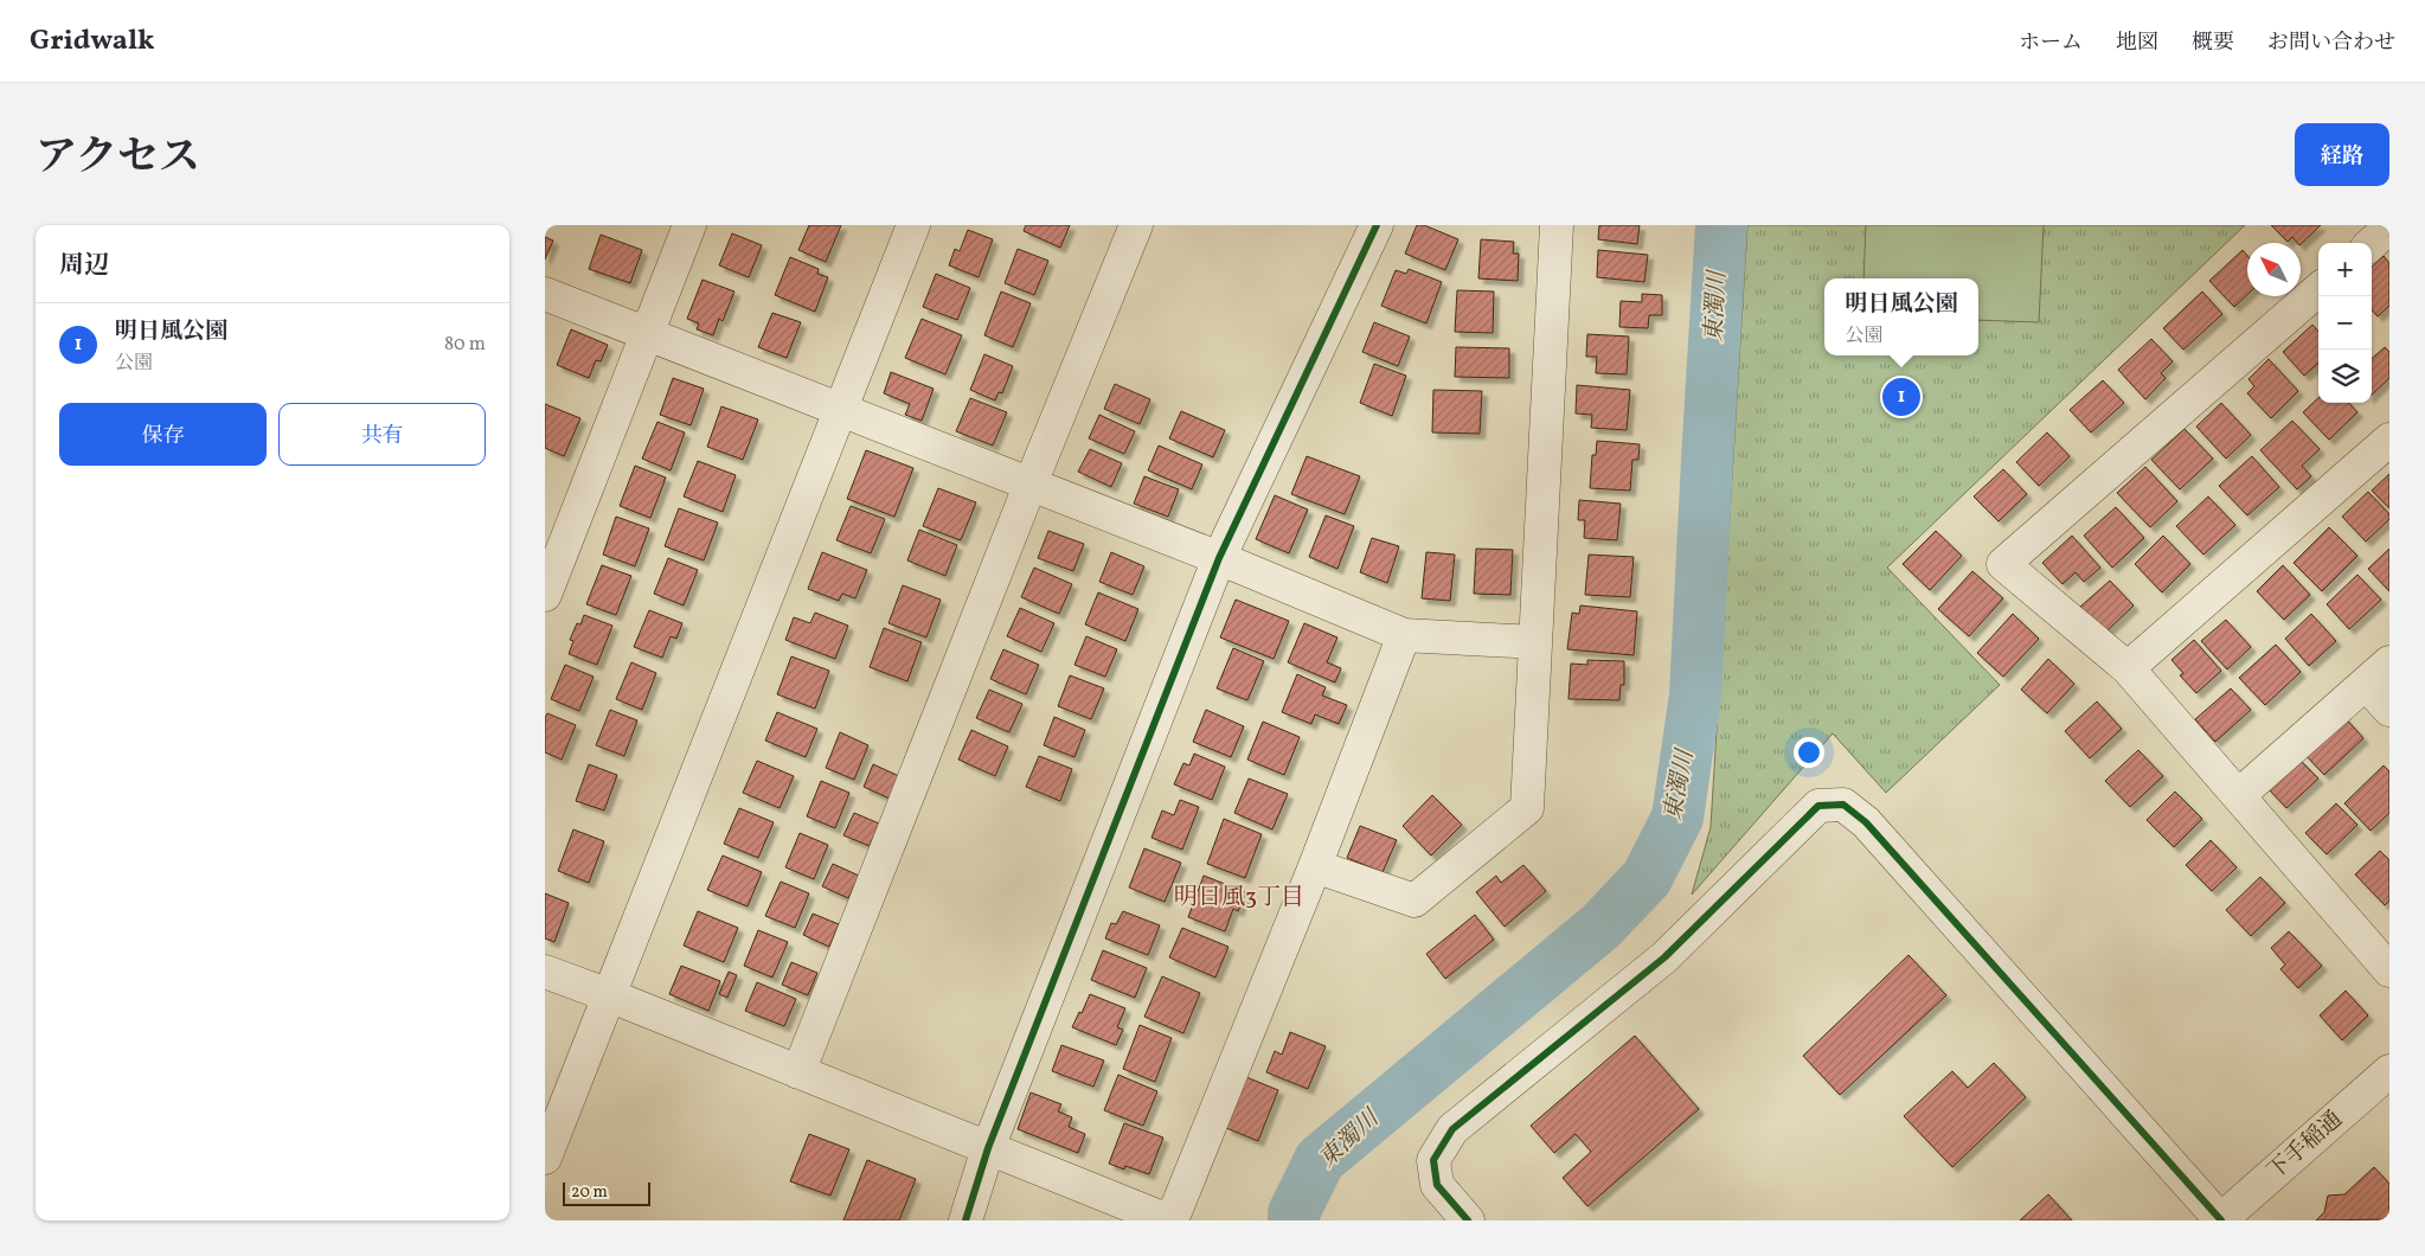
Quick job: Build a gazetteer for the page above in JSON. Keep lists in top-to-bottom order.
{
  "streets": {
    "street": ["下手稲通"]
  },
  "districts": ["明日風3丁目"],
  "water": ["東濁川"],
  "scale_bar": "20 m",
  "north": "top left",
  "page": {
    "header": "Gridwalk",
    "nav": [
      "ホーム",
      "地図",
      "概要",
      "お問い合わせ"
    ],
    "title": "アクセス",
    "buttons": [
      "経路",
      ["保存", "共有"]
    ],
    "heading": "周辺",
    "map_buttons": ["+", "−"],
    "popup": ["明日風公園", "公園"],
    "list": [
      {
        "mark": "1",
        "name": "明日風公園",
        "note": "公園",
        "value": "80 m"
      }
    ],
    "pins": "1",
    "scale": "20 m"
  }
}
